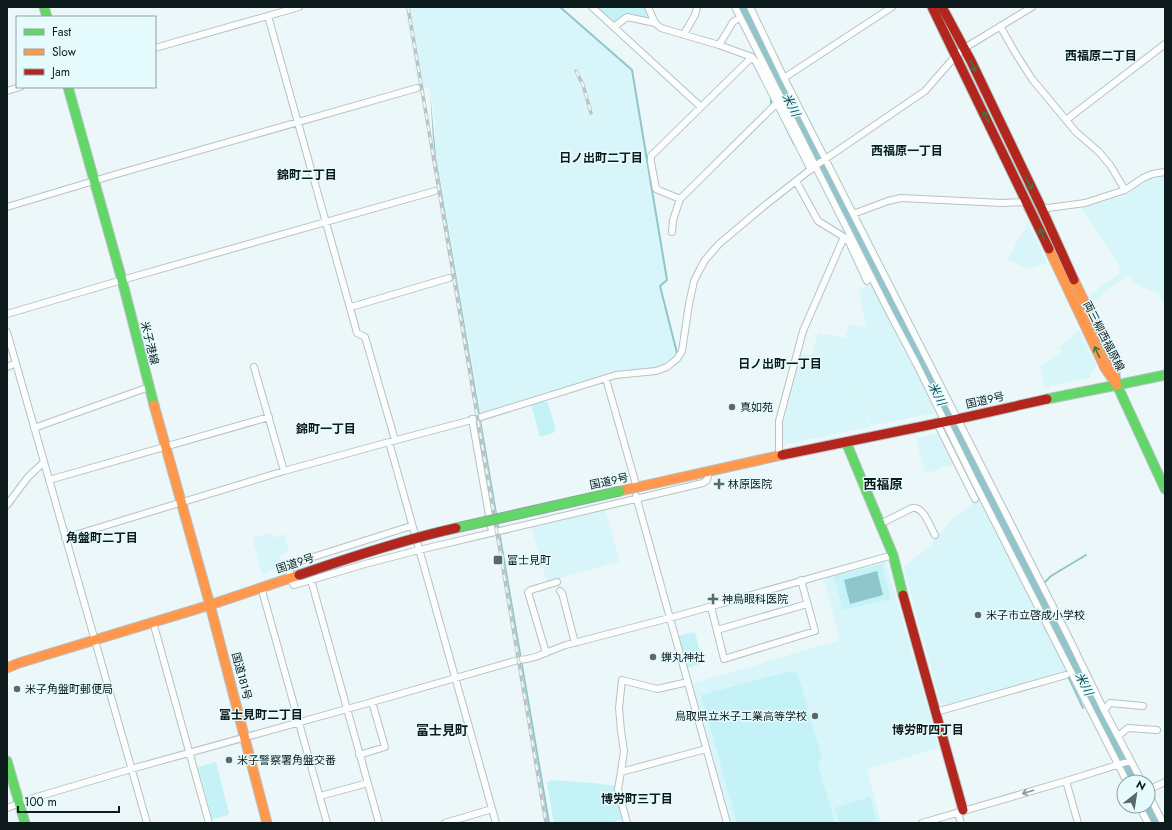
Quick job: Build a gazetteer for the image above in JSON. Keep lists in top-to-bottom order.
{
  "streets": {
    "main road": [
      "両三柳西福原線",
      "米子港線",
      "国道9号",
      "国道181号"
    ]
  },
  "crossings": [
    ["両三柳西福原線", "国道9号"],
    ["米子港線", "国道9号"],
    ["米子港線", "国道181号"],
    ["国道9号", "国道181号"]
  ],
  "districts": [
    "西福原二丁目",
    "西福原一丁目",
    "日ノ出町二丁目",
    "錦町二丁目",
    "日ノ出町一丁目",
    "錦町一丁目",
    "西福原",
    "角盤町二丁目",
    "冨士見町二丁目",
    "冨士見町",
    "博労町四丁目",
    "博労町三丁目"
  ],
  "water": ["米川"],
  "places": {
    "other": [
      "真如苑",
      "米子市立啓成小学校",
      "蝉丸神社",
      "米子角盤町郵便局",
      "鳥取県立米子工業高等学校",
      "米子警察署角盤交番"
    ],
    "health": ["林原医院", "神鳥眼科医院"],
    "transit": ["富士見町"]
  },
  "legend": ["Fast", "Slow", "Jam"],
  "scale_bar": "100 m",
  "north": "top right"
}
